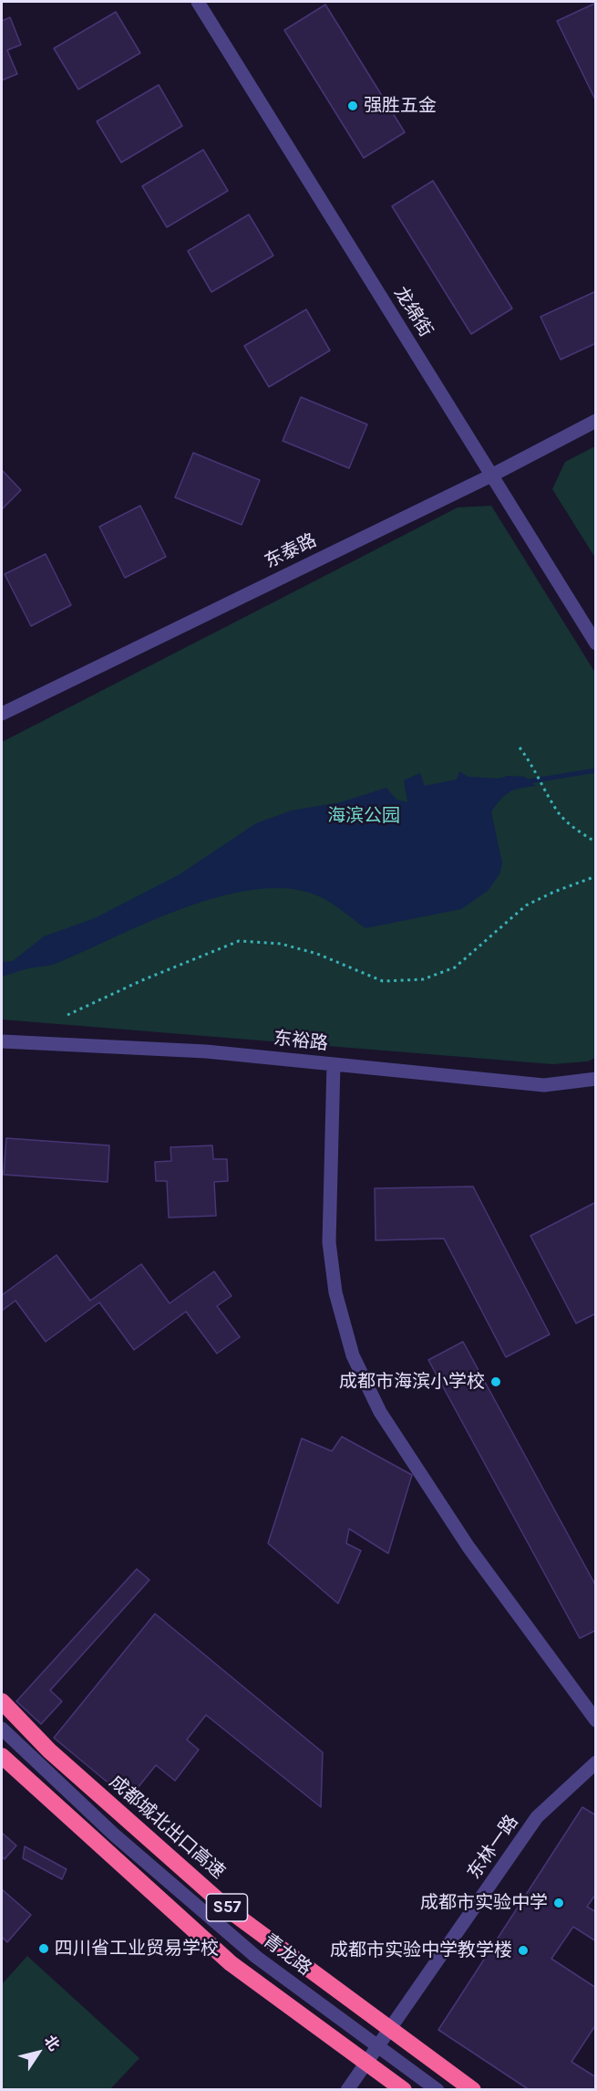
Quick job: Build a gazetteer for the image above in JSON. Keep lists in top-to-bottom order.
{
  "streets": {
    "highway": ["成都城北出口高速", "S57"],
    "street": [
      "龙绵街",
      "东泰路",
      "东裕路",
      "东林一路",
      "青龙路"
    ]
  },
  "crossings": [
    ["龙绵街", "东泰路"],
    ["东林一路", "青龙路"]
  ],
  "parks": ["海滨公园"],
  "places": [
    "强胜五金",
    "成都市海滨小学校",
    "成都市实验中学",
    "四川省工业贸易学校",
    "成都市实验中学教学楼"
  ],
  "north": "top right"
}
